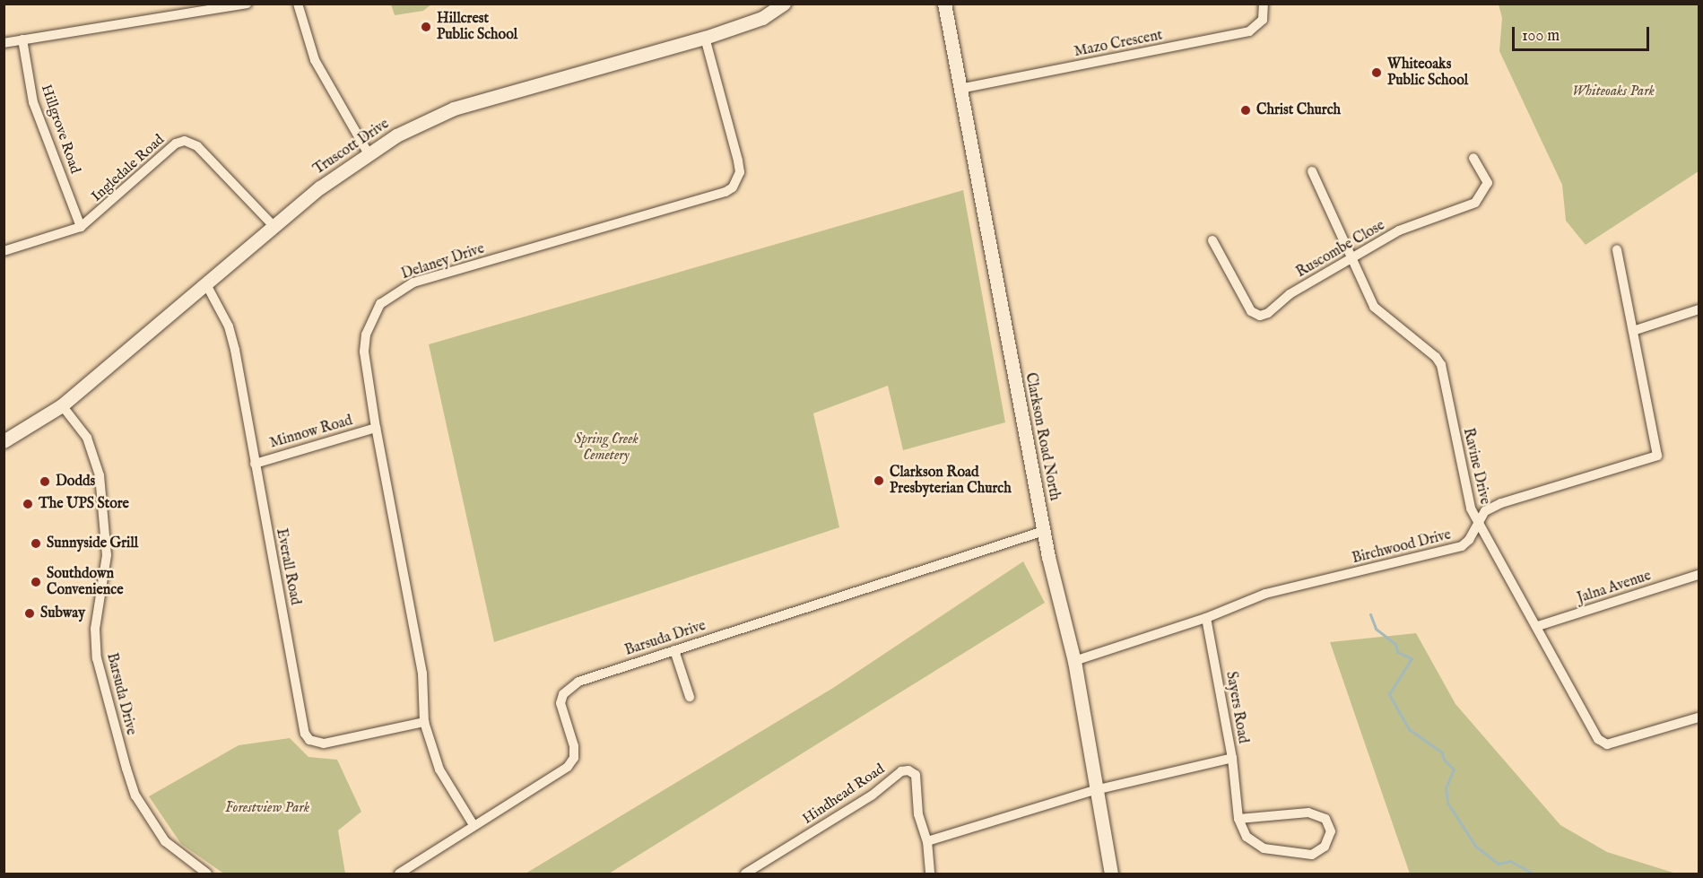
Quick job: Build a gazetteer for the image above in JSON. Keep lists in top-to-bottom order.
{
  "streets": {
    "street": [
      "Mazo Crescent",
      "Hillgrove Road",
      "Truscott Drive",
      "Ingledale Road",
      "Ruscombe Close",
      "Delaney Drive",
      "Minnow Road",
      "Clarkson Road North",
      "Ravine Drive",
      "Birchwood Drive",
      "Everall Road",
      "Jalna Avenue",
      "Barsuda Drive",
      "Sayers Road",
      "Hindhead Road"
    ]
  },
  "crossings": [
    ["Mazo Crescent", "Clarkson Road North"],
    ["Hillgrove Road", "Ingledale Road"],
    ["Truscott Drive", "Ingledale Road"],
    ["Truscott Drive", "Delaney Drive"],
    ["Truscott Drive", "Everall Road"],
    ["Truscott Drive", "Barsuda Drive"],
    ["Ruscombe Close", "Ravine Drive"],
    ["Delaney Drive", "Minnow Road"],
    ["Delaney Drive", "Everall Road"],
    ["Delaney Drive", "Barsuda Drive"],
    ["Minnow Road", "Everall Road"],
    ["Clarkson Road North", "Birchwood Drive"],
    ["Clarkson Road North", "Barsuda Drive"],
    ["Clarkson Road North", "Sayers Road"],
    ["Ravine Drive", "Birchwood Drive"],
    ["Ravine Drive", "Jalna Avenue"],
    ["Birchwood Drive", "Sayers Road"]
  ],
  "parks": ["Whiteoaks Park", "Spring Creek Cemetery", "Forestview Park"],
  "places": [
    "Hillcrest Public School",
    "Whiteoaks Public School",
    "Christ Church",
    "Clarkson Road Presbyterian Church",
    "Dodds",
    "The UPS Store",
    "Sunnyside Grill",
    "Southdown Convenience",
    "Subway"
  ],
  "scale_bar": "100 m"
}
